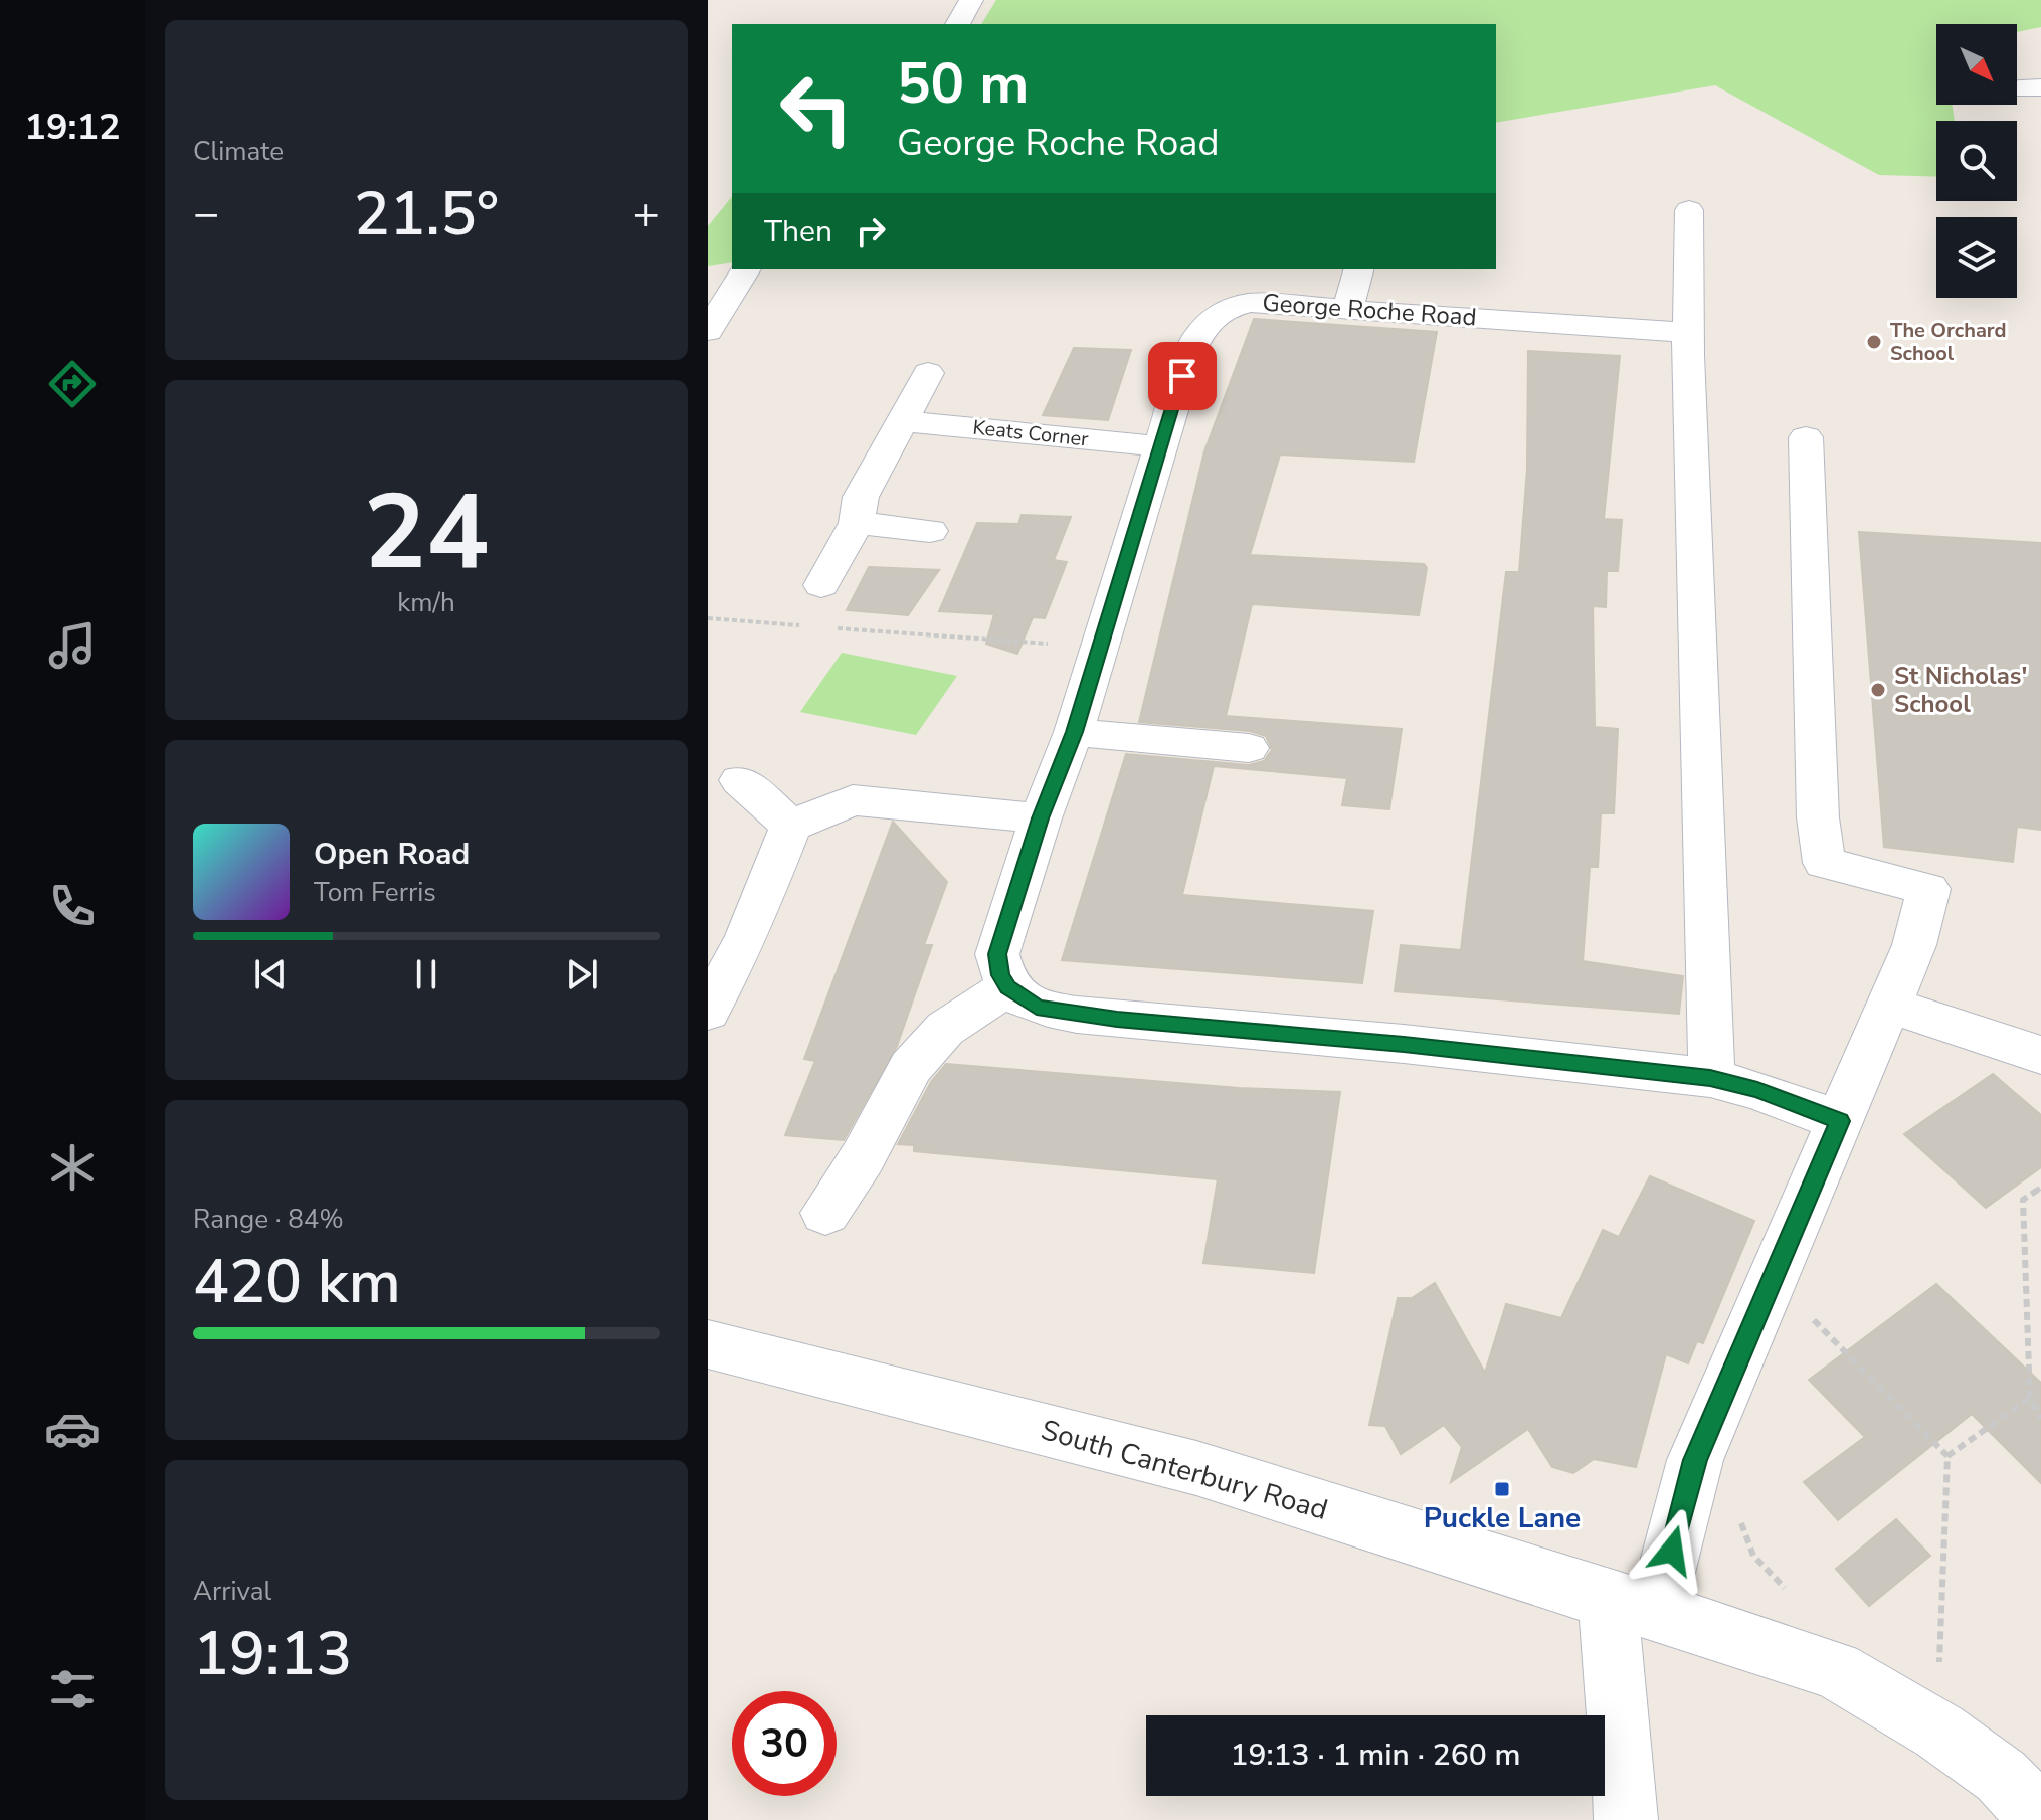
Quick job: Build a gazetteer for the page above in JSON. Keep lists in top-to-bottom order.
{
  "streets": {
    "street": ["George Roche Road", "Keats Corner", "South Canterbury Road"]
  },
  "crossings": [
    ["George Roche Road", "Keats Corner"]
  ],
  "places": {
    "other": ["The Orchard School", "St Nicholas' School"],
    "transit": ["Puckle Lane"]
  },
  "north": "bottom right",
  "page": {
    "tabs": "19:12",
    "tile": [
      "Climate",
      ["24", "km/h"],
      ["Range · 84%", "420 km"],
      ["Arrival", "19:13"]
    ],
    "turn": ["50 m", "George Roche Road"],
    "heat": ["−", "21.5°", "+"],
    "then": "Then",
    "song": ["Open Road", "Tom Ferris"],
    "limit": "30",
    "trip": "19:13 · 1 min · 260 m"
  }
}
